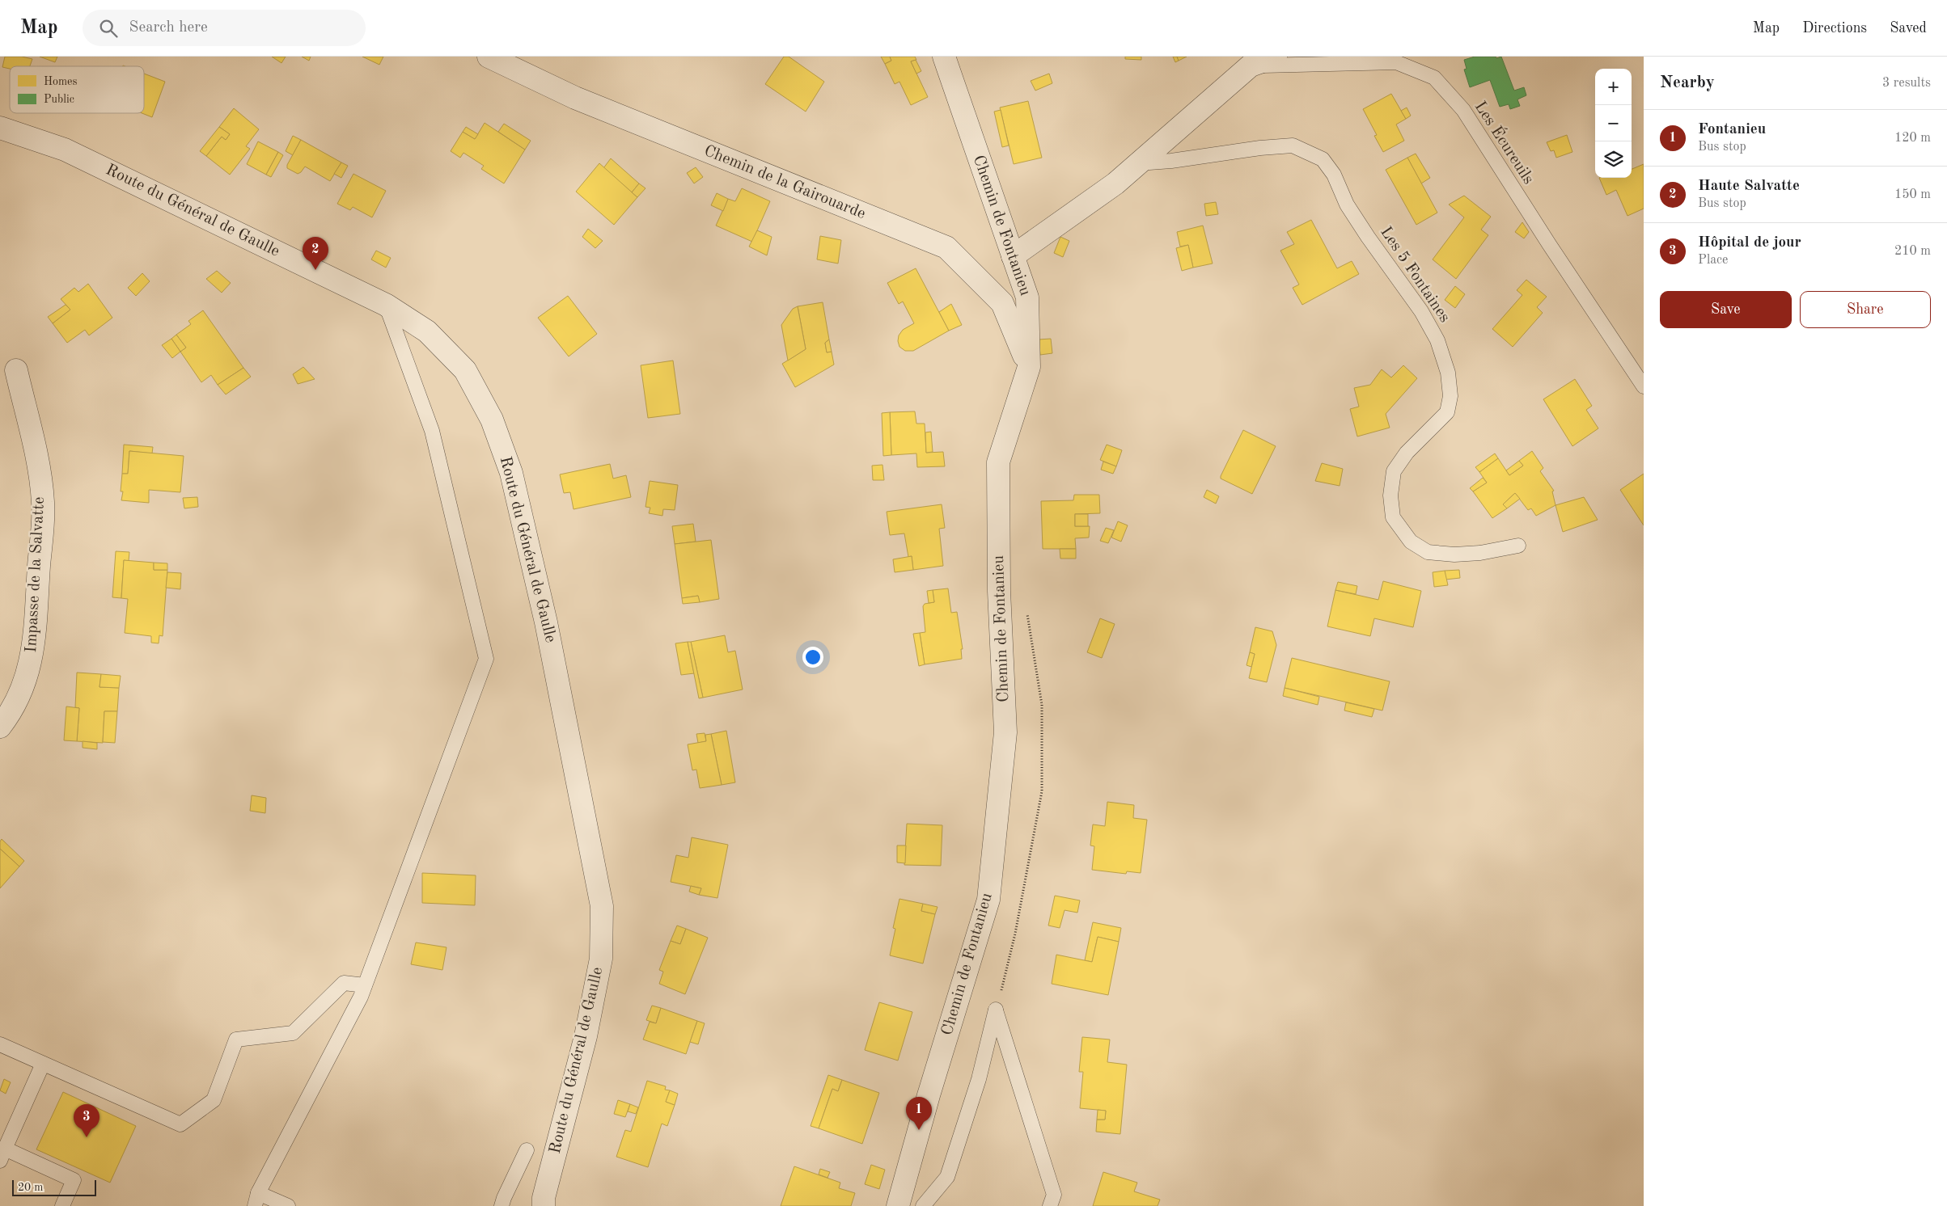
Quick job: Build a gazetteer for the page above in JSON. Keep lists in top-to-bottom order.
{
  "streets": {
    "street": [
      "Chemin de la Gairouarde",
      "Route du Général de Gaulle",
      "Chemin de Fontanieu",
      "Impasse de la Salvatte"
    ],
    "lane": ["Les Écureuils", "Les 5 Fontaines"]
  },
  "crossings": [
    ["Chemin de la Gairouarde", "Chemin de Fontanieu"]
  ],
  "legend": ["Homes", "Public"],
  "scale_bar": "20 m",
  "page": {
    "header": "Map",
    "search": "Search here",
    "nav": ["Map", "Directions", "Saved"],
    "heading": ["Nearby", "3 results"],
    "map_buttons": ["+", "−"],
    "list": [
      {
        "mark": "1",
        "name": "Fontanieu",
        "note": "Bus stop",
        "value": "120 m"
      },
      {
        "mark": "2",
        "name": "Haute Salvatte",
        "note": "Bus stop",
        "value": "150 m"
      },
      {
        "mark": "3",
        "name": "Hôpital de jour",
        "note": "Place",
        "value": "210 m"
      }
    ],
    "pins": ["2", "1", "3"],
    "buttons": ["Save", "Share"],
    "scale": "20 m"
  }
}
